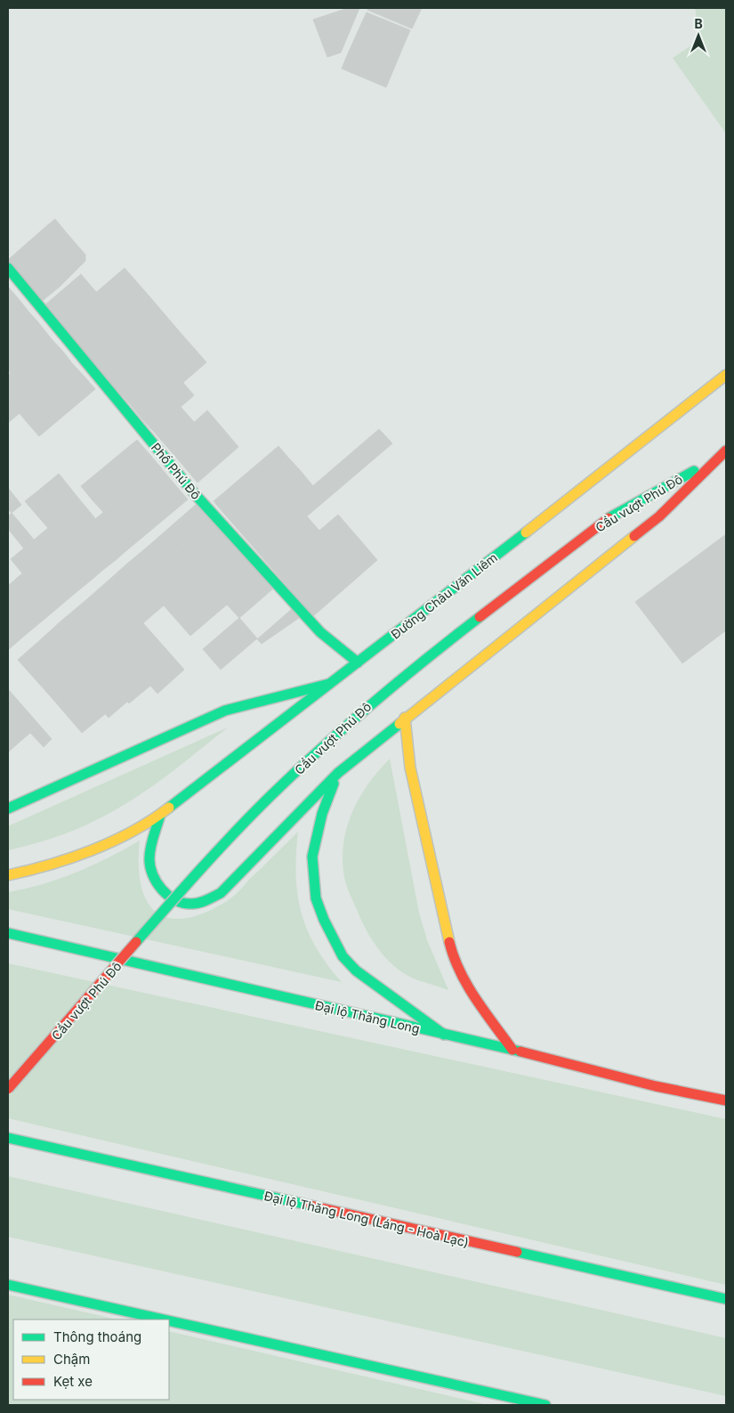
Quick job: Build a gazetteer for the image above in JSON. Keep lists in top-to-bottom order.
{
  "streets": {
    "main road": [
      "Phố Phú Đô",
      "Cầu vượt Phú Đô",
      "Đường Châu Văn Liêm",
      "Đại lộ Thăng Long",
      "Đại lộ Thăng Long (Láng - Hoà Lạc)"
    ]
  },
  "crossings": [
    ["Phố Phú Đô", "Đường Châu Văn Liêm"]
  ],
  "legend": ["Thông thoáng", "Chậm", "Kẹt xe"],
  "north": "top"
}
